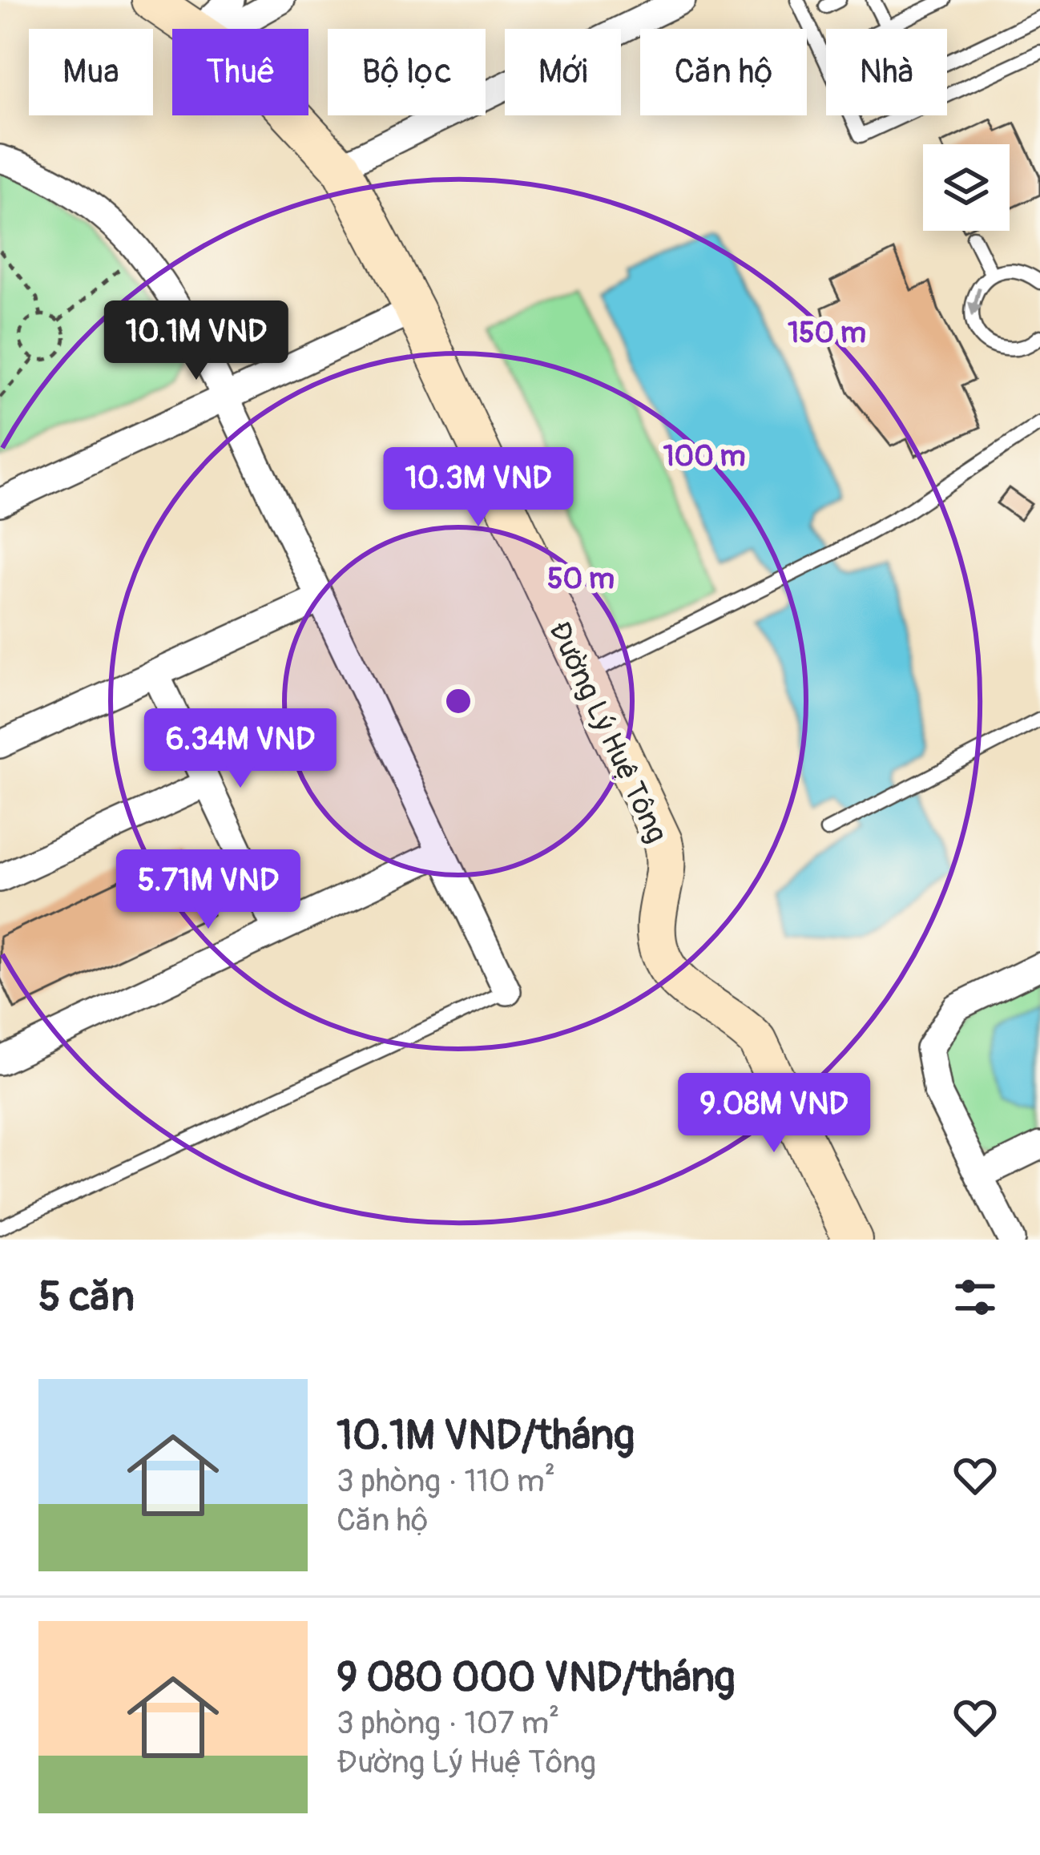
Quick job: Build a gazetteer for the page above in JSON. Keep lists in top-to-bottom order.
{
  "streets": {
    "main road": ["Đường Lý Huệ Tông"]
  },
  "page": {
    "chip": [
      "Mua",
      "Thuê",
      "Bộ lọc",
      "Mới",
      "Căn hộ",
      "Nhà"
    ],
    "price": [
      "10.1M VND",
      "10.3M VND",
      "6.34M VND",
      "5.71M VND",
      "9.08M VND"
    ],
    "heading": "5 căn",
    "list": [
      {
        "name": "10.1M VND/tháng",
        "note": "3 phòng · 110 m² · Căn hộ"
      },
      {
        "name": "9 080 000 VND/tháng",
        "note": "3 phòng · 107 m² · Đường Lý Huệ Tông"
      }
    ]
  },
  "rings": ["150 m", "100 m", "50 m"]
}
